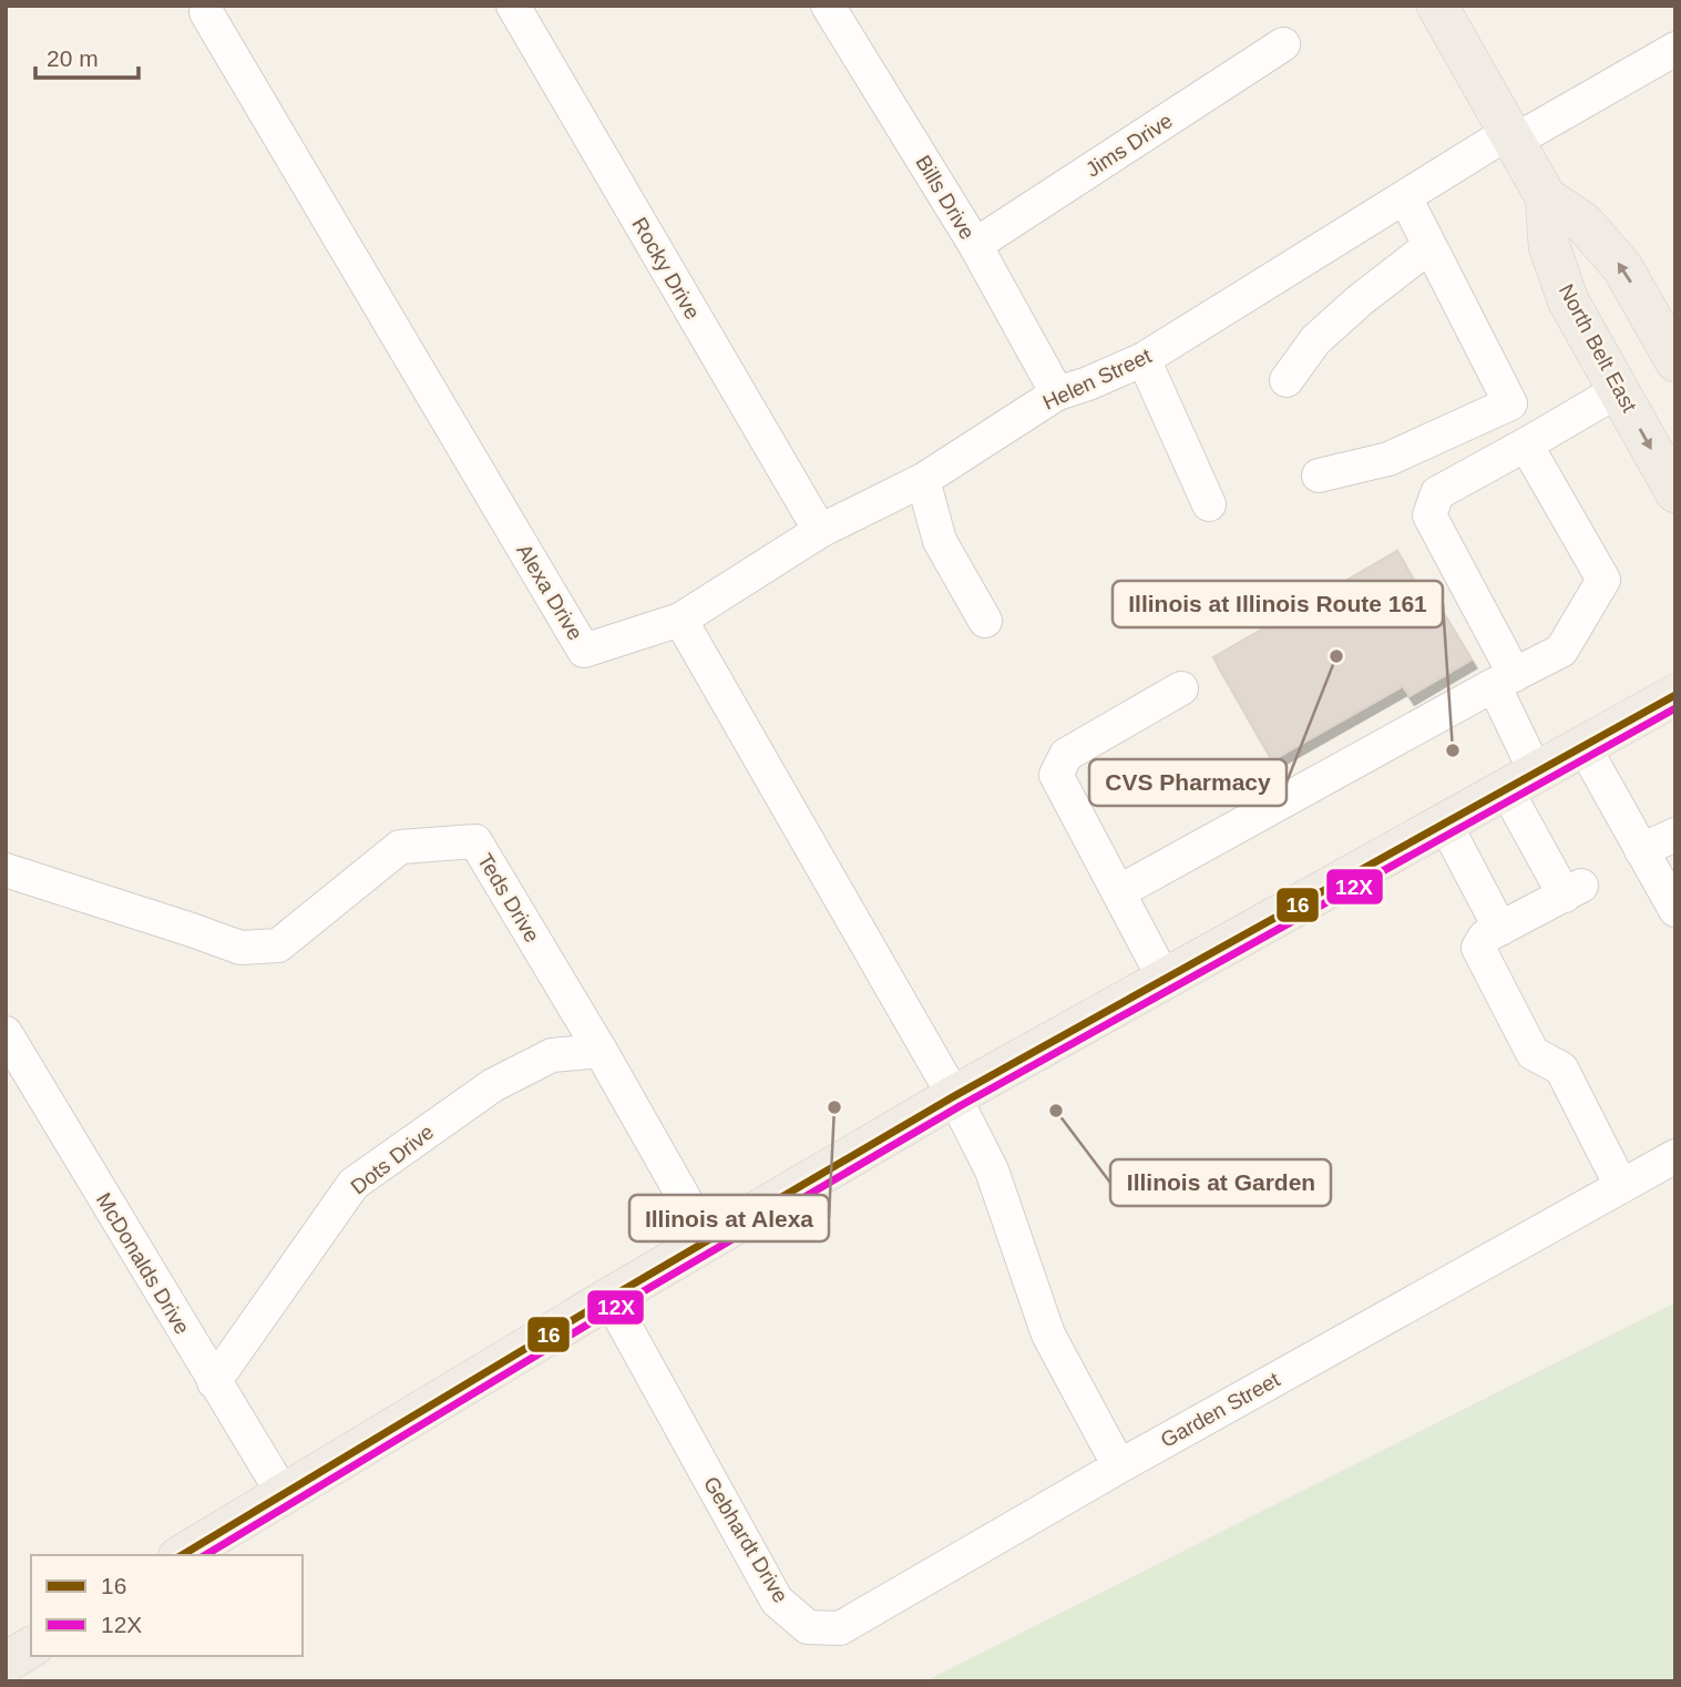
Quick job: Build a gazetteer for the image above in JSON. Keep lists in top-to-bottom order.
{
  "streets": {
    "main road": ["North Belt East"],
    "street": [
      "Jims Drive",
      "Bills Drive",
      "Rocky Drive",
      "Helen Street",
      "Alexa Drive",
      "Teds Drive",
      "Dots Drive",
      "McDonalds Drive",
      "Garden Street",
      "Gebhardt Drive"
    ]
  },
  "crossings": [
    ["Jims Drive", "Bills Drive"],
    ["Bills Drive", "Helen Street"],
    ["Rocky Drive", "Helen Street"],
    ["North Belt East", "Helen Street"],
    ["Helen Street", "Alexa Drive"],
    ["Teds Drive", "Dots Drive"],
    ["Dots Drive", "McDonalds Drive"],
    ["Garden Street", "Gebhardt Drive"]
  ],
  "places": [
    "CVS Pharmacy",
    "Illinois at Illinois Route 161",
    "Illinois at Alexa",
    "Illinois at Garden"
  ],
  "lines": ["transit line 16", "transit line 12X"],
  "legend": ["16", "12X"],
  "scale_bar": "20 m"
}
